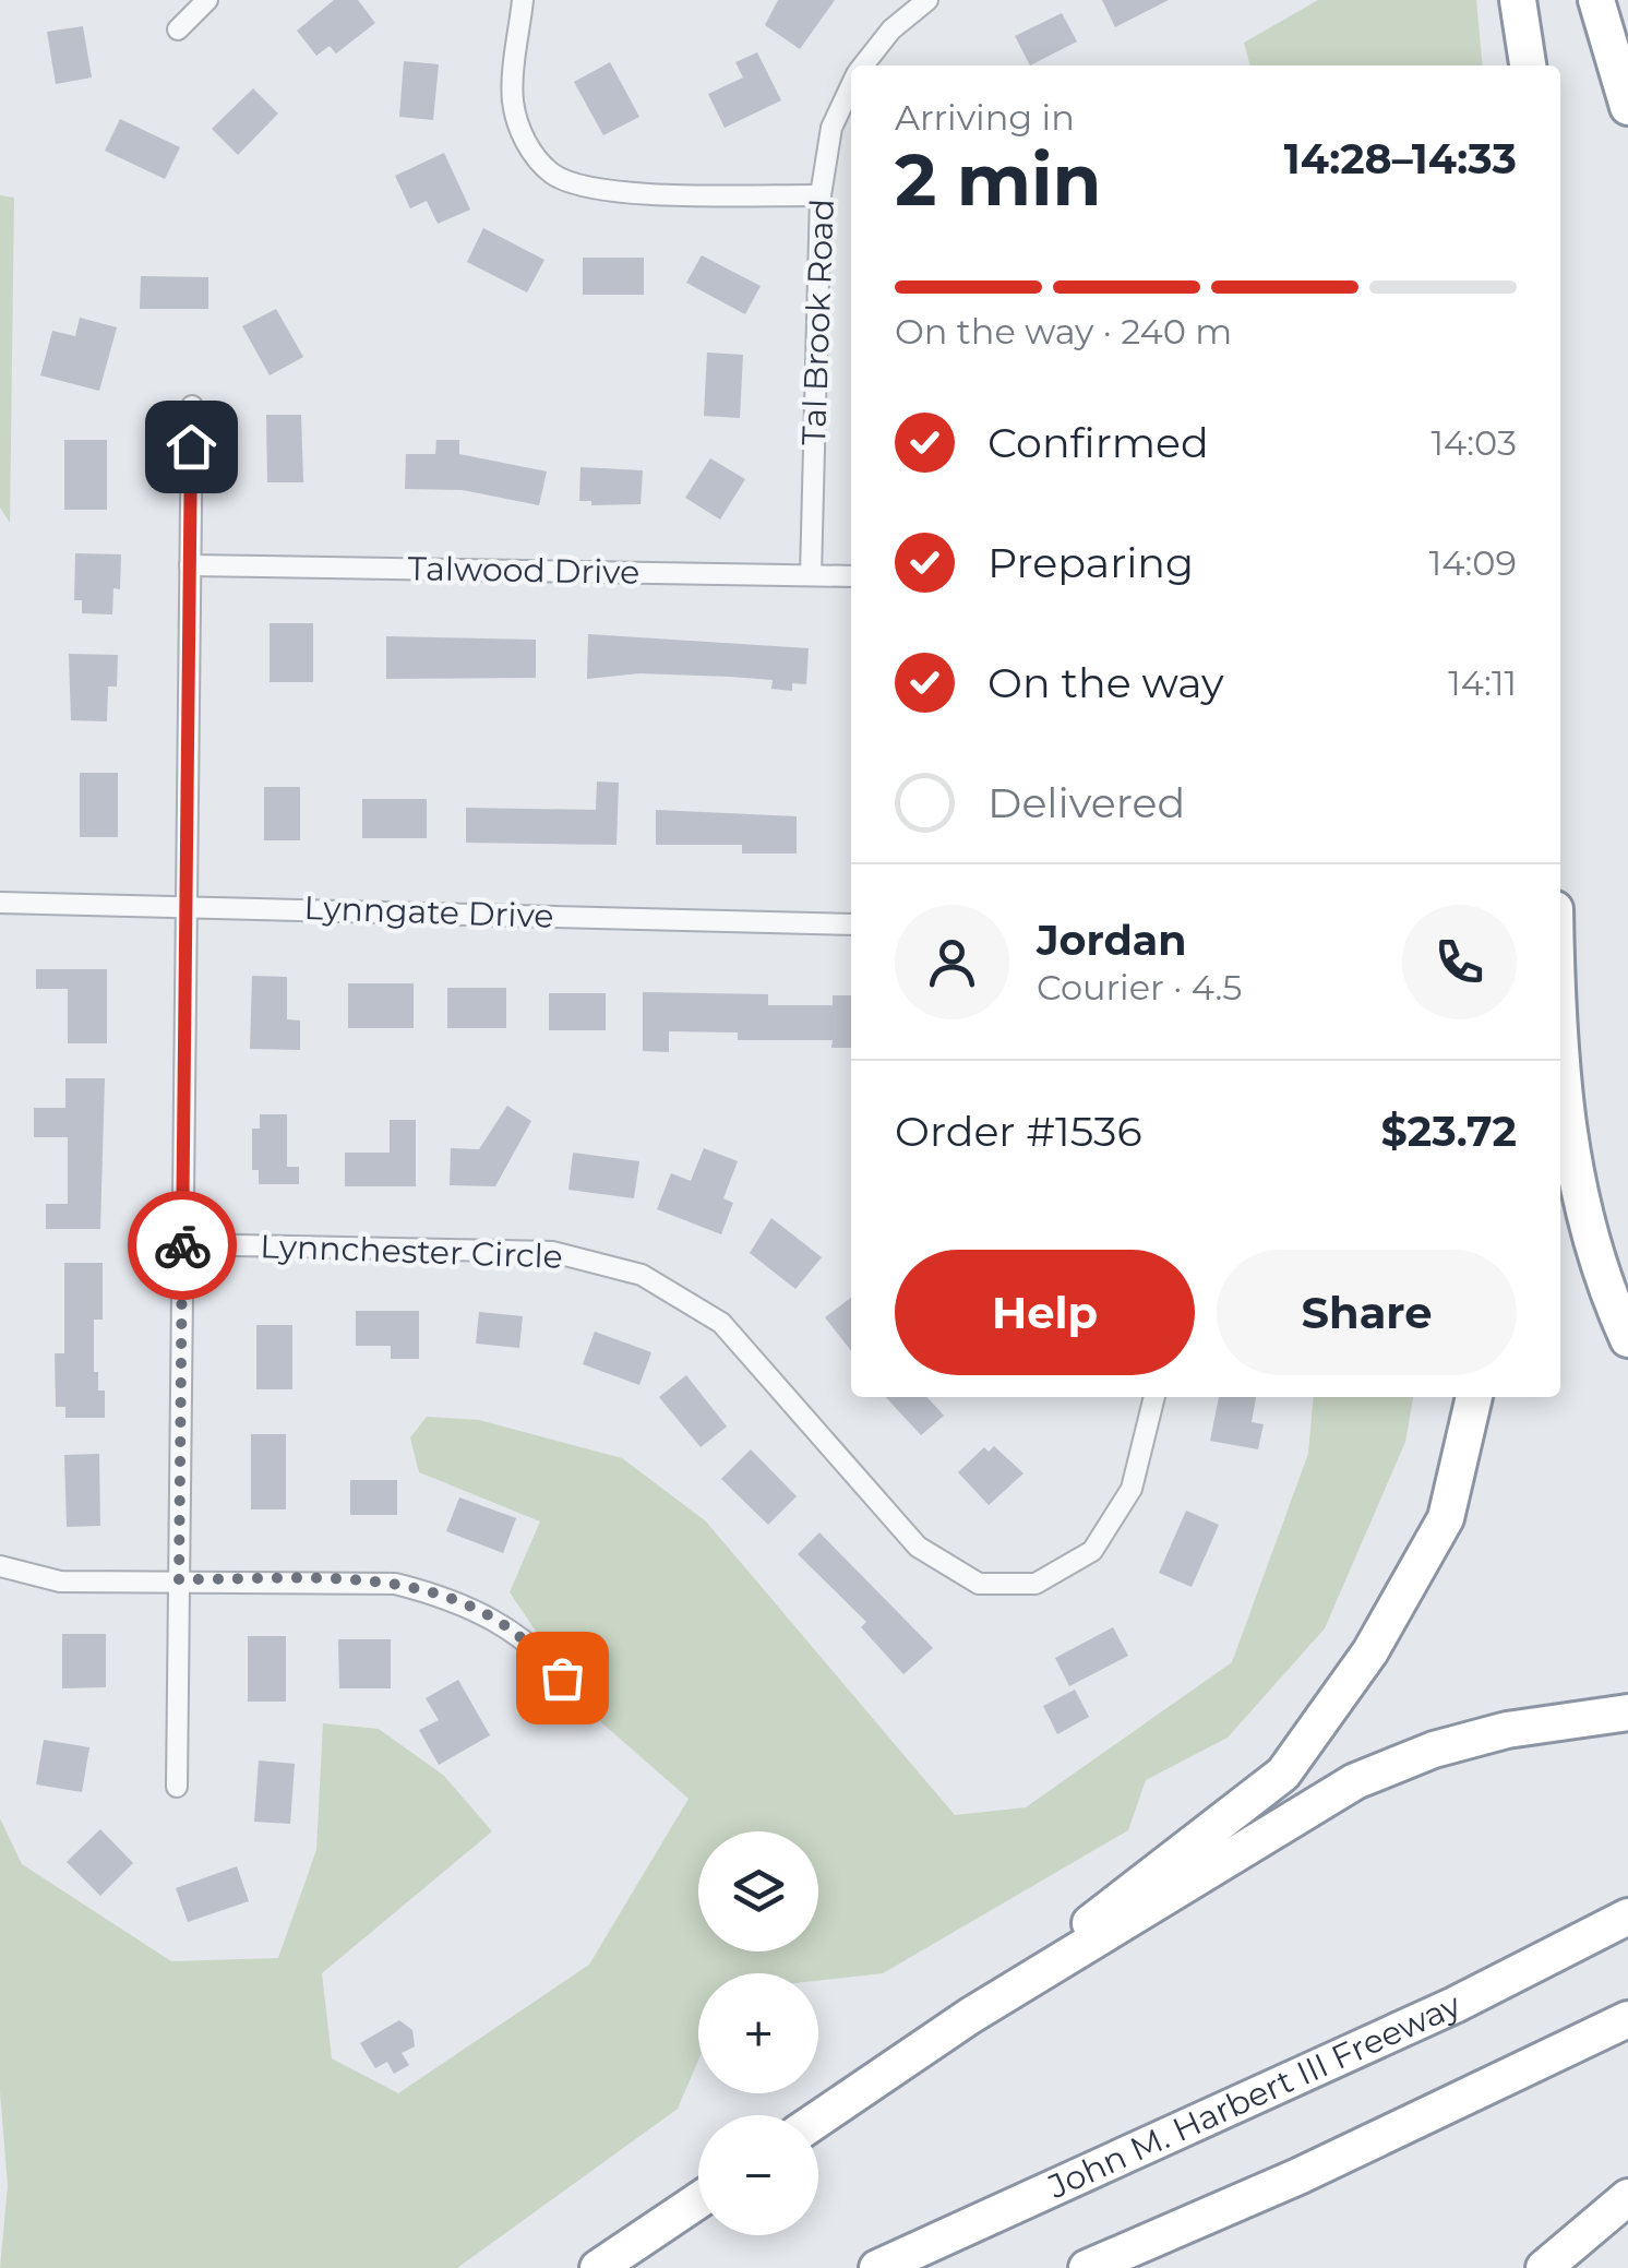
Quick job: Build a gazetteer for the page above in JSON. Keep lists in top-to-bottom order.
{
  "streets": {
    "highway": ["John M. Harbert III Freeway"],
    "street": [
      "Tal Brook Road",
      "Talwood Drive",
      "Lynngate Drive",
      "Lynnchester Circle"
    ]
  },
  "crossings": [
    ["Tal Brook Road", "Talwood Drive"]
  ],
  "page": {
    "heading": ["2 min", "Arriving in", "14:28–14:33"],
    "panel": [
      "Jordan",
      "Courier · 4.5",
      "Order #1536",
      "$23.72"
    ],
    "bar": "On the way · 240 m",
    "list": [
      ["Confirmed", "14:03"],
      ["Preparing", "14:09"],
      ["On the way", "14:11"],
      "Delivered"
    ],
    "buttons": ["Help", "Share"],
    "map_buttons": ["+", "−"]
  }
}
